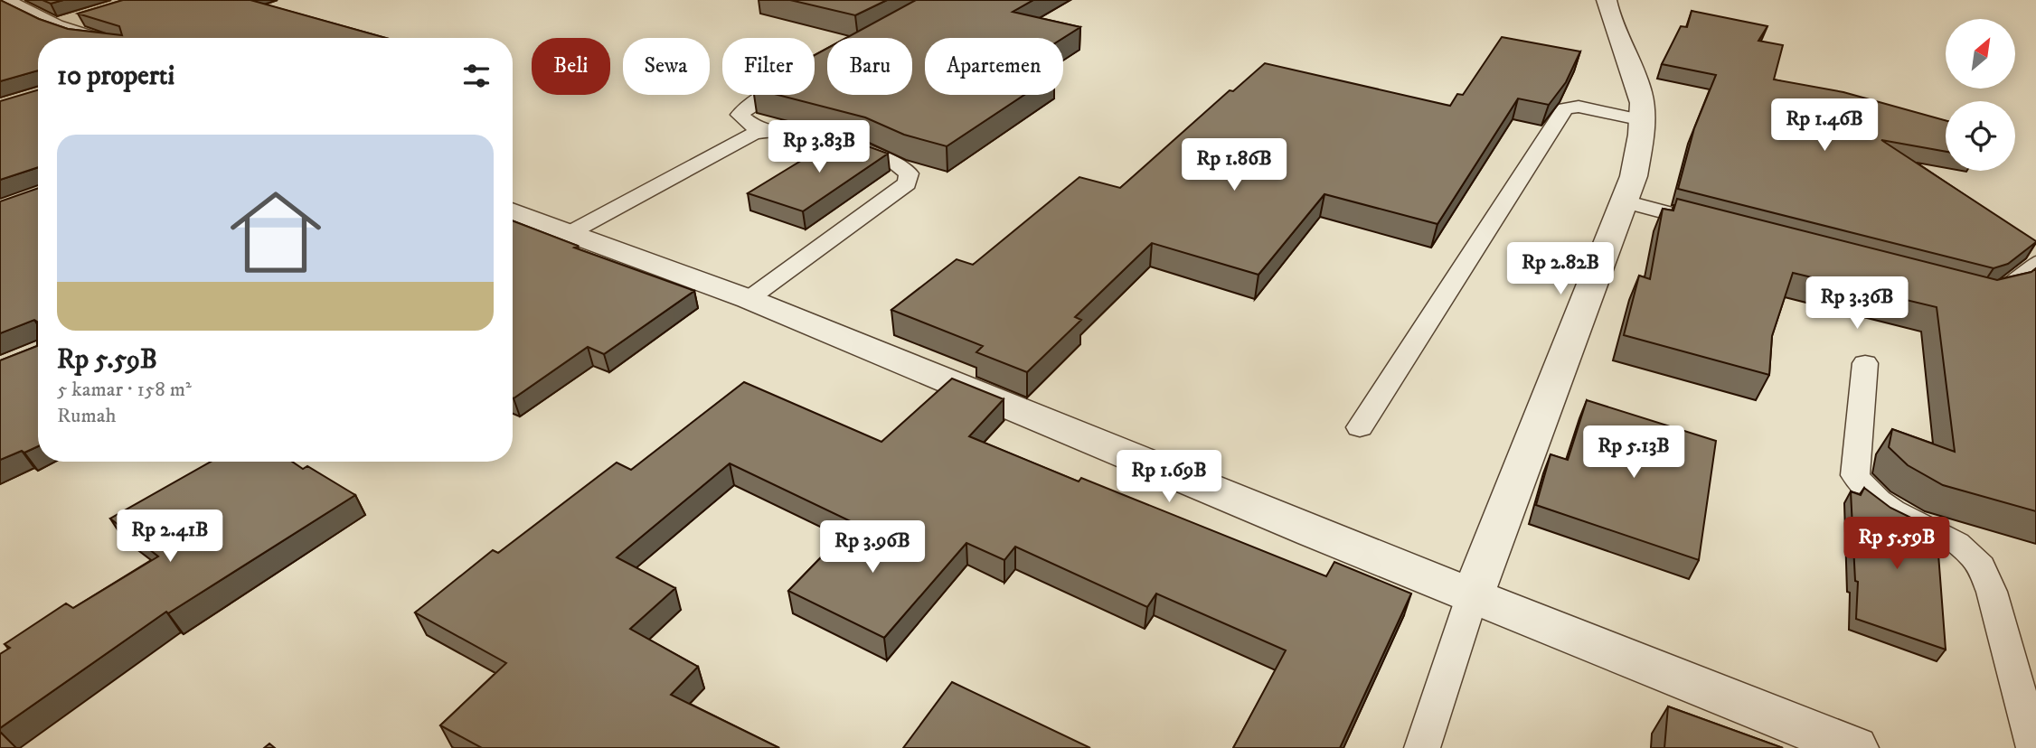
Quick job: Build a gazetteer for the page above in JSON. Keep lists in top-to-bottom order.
{
  "north": "top right",
  "page": {
    "chip": [
      "Beli",
      "Sewa",
      "Filter",
      "Baru",
      "Apartemen"
    ],
    "heading": "10 properti",
    "price": [
      "Rp 1.46B",
      "Rp 3.83B",
      "Rp 1.86B",
      "Rp 2.82B",
      "Rp 3.36B",
      "Rp 5.13B",
      "Rp 1.69B",
      "Rp 2.41B",
      "Rp 5.59B",
      "Rp 3.96B"
    ],
    "list": [
      {
        "name": "Rp 5.59B",
        "note": "5 kamar · 158 m² · Rumah"
      }
    ]
  }
}
